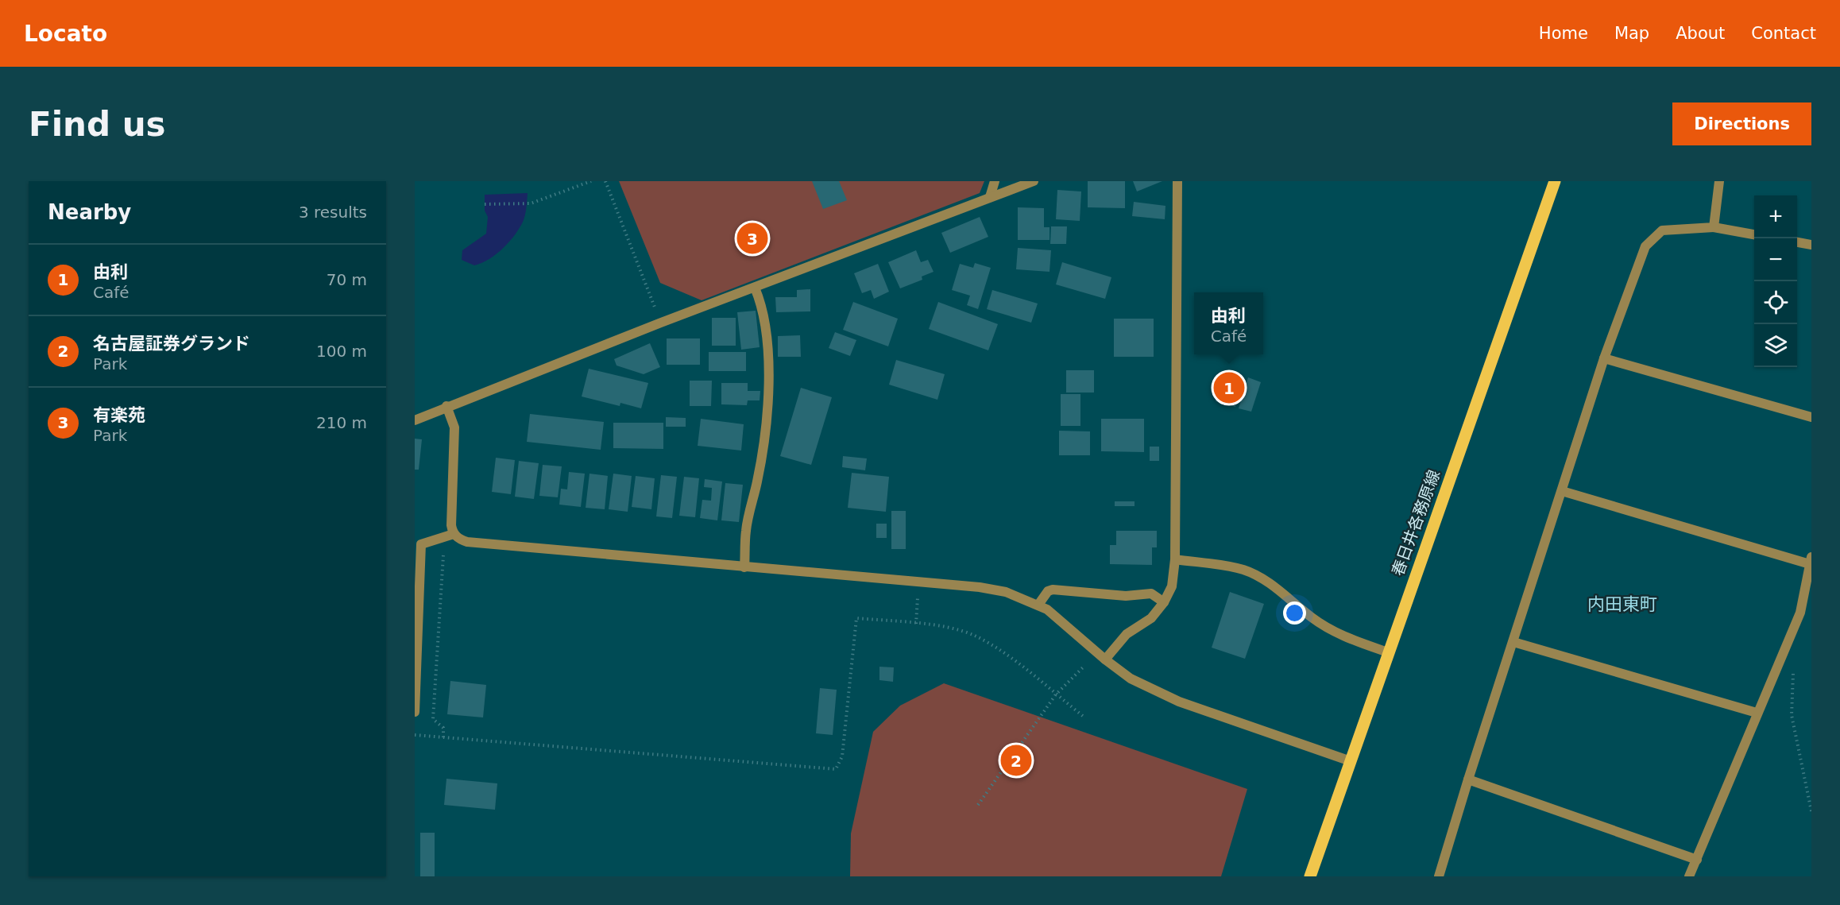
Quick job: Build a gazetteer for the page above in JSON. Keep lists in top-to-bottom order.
{
  "streets": {
    "main road": ["春日井各務原線"]
  },
  "districts": ["内田東町"],
  "page": {
    "header": "Locato",
    "nav": [
      "Home",
      "Map",
      "About",
      "Contact"
    ],
    "buttons": "Directions",
    "title": "Find us",
    "heading": ["Nearby", "3 results"],
    "map_buttons": ["+", "−"],
    "pins": ["3", "1", "2"],
    "list": [
      {
        "mark": "1",
        "name": "由利",
        "note": "Café",
        "value": "70 m"
      },
      {
        "mark": "2",
        "name": "名古屋証券グランド",
        "note": "Park",
        "value": "100 m"
      },
      {
        "mark": "3",
        "name": "有楽苑",
        "note": "Park",
        "value": "210 m"
      }
    ],
    "popup": ["由利", "Café"]
  }
}
